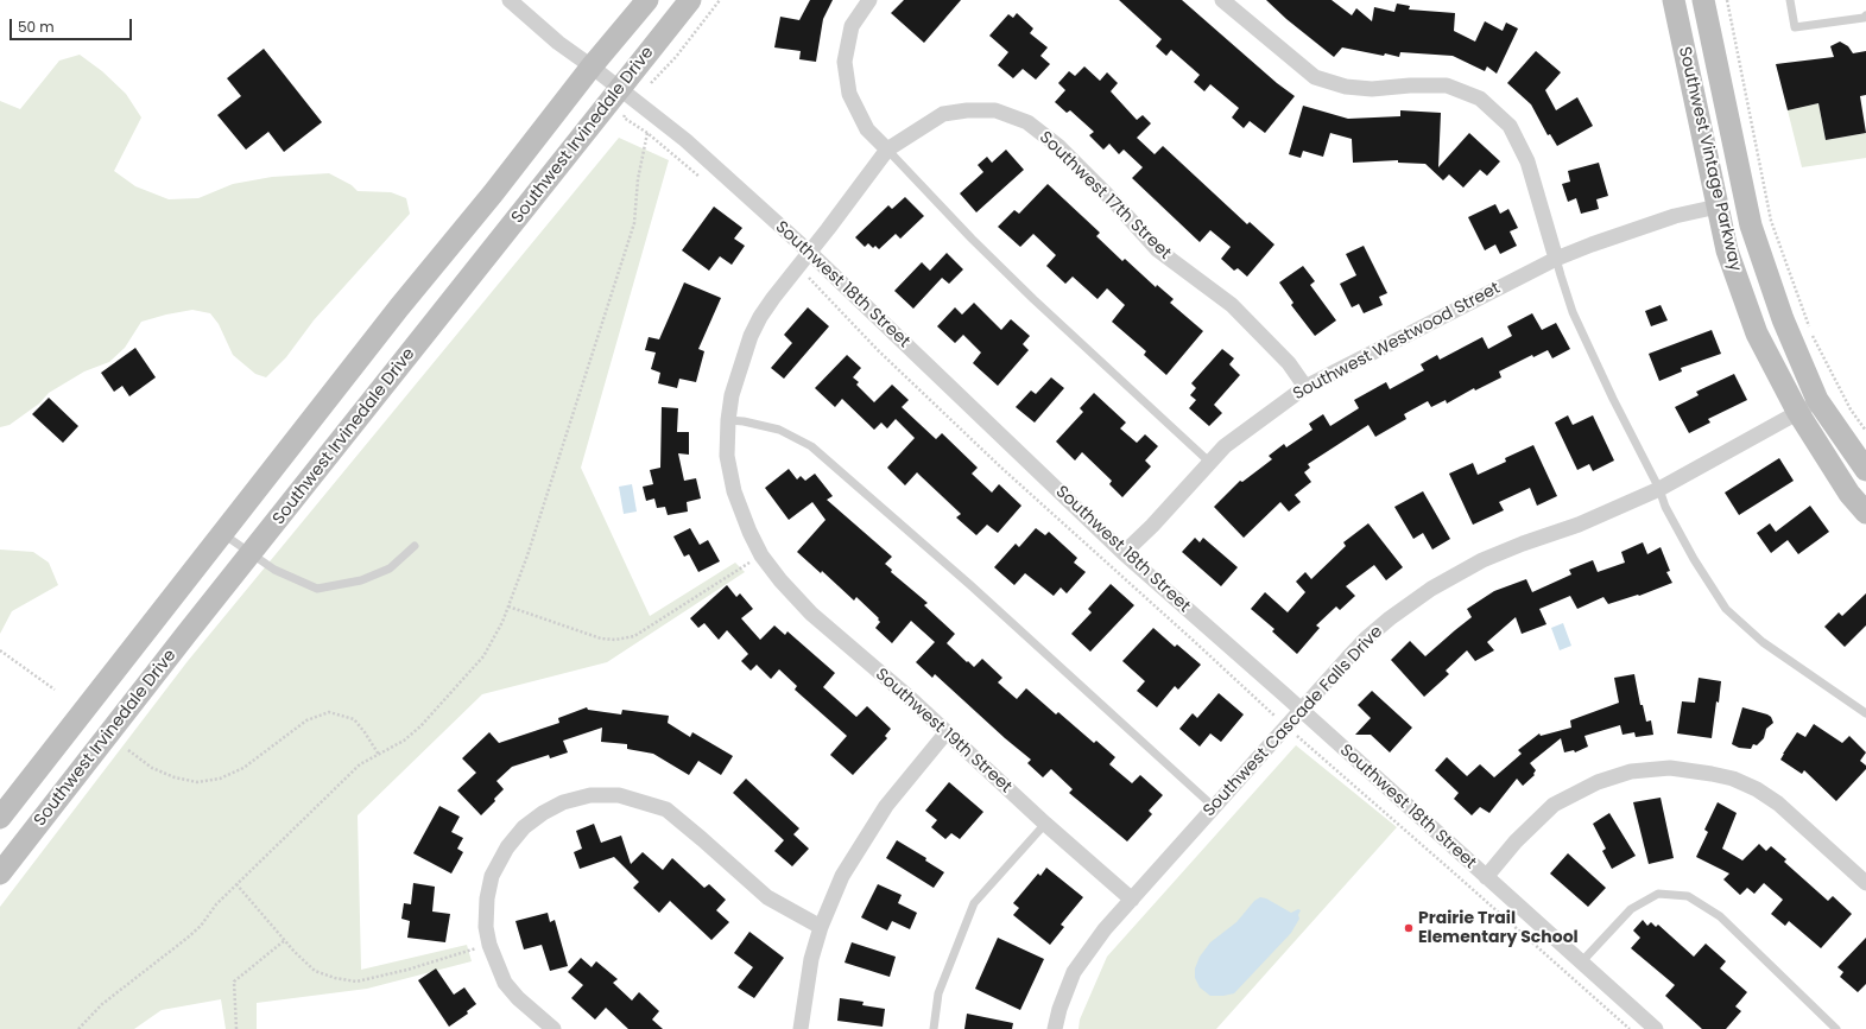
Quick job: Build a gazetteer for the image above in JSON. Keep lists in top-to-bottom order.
{
  "streets": {
    "main road": ["Southwest Irvinedale Drive", "Southwest Vintage Parkway"],
    "street": [
      "Southwest 17th Street",
      "Southwest 18th Street",
      "Southwest Westwood Street",
      "Southwest Cascade Falls Drive",
      "Southwest 19th Street"
    ]
  },
  "crossings": [
    ["Southwest Irvinedale Drive", "Southwest 18th Street"],
    ["Southwest Vintage Parkway", "Southwest Westwood Street"],
    ["Southwest Vintage Parkway", "Southwest Cascade Falls Drive"],
    ["Southwest 17th Street", "Southwest Westwood Street"],
    ["Southwest 17th Street", "Southwest 19th Street"],
    ["Southwest 18th Street", "Southwest Westwood Street"],
    ["Southwest 18th Street", "Southwest Cascade Falls Drive"],
    ["Southwest 18th Street", "Southwest 19th Street"],
    ["Southwest Cascade Falls Drive", "Southwest 19th Street"]
  ],
  "places": ["Prairie Trail Elementary School"],
  "scale_bar": "50 m"
}
